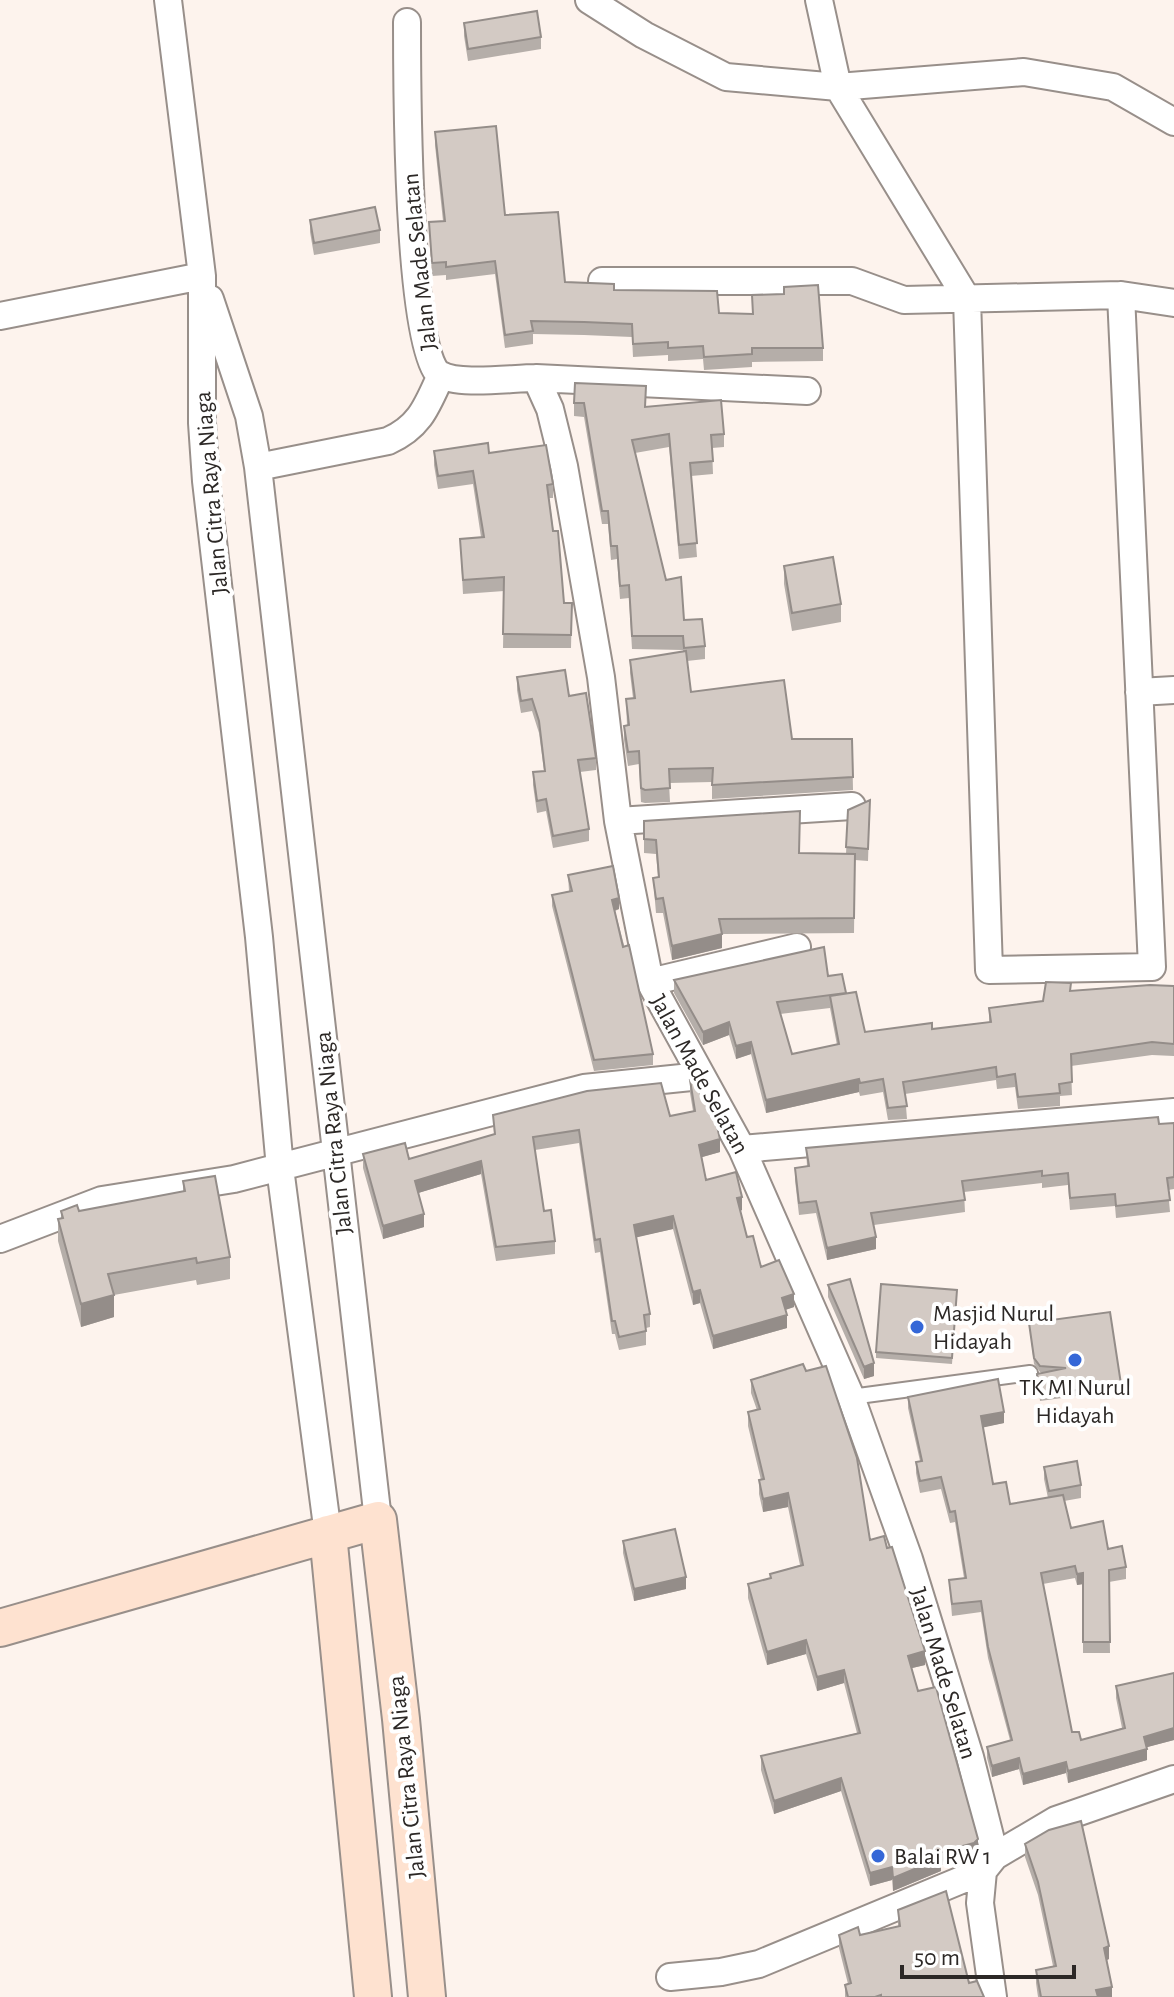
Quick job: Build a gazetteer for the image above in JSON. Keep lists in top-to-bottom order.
{
  "streets": {
    "street": ["Jalan Made Selatan", "Jalan Citra Raya Niaga"]
  },
  "places": ["Masjid Nurul Hidayah", "TK MI Nurul Hidayah", "Balai RW 1"],
  "scale_bar": "50 m"
}
